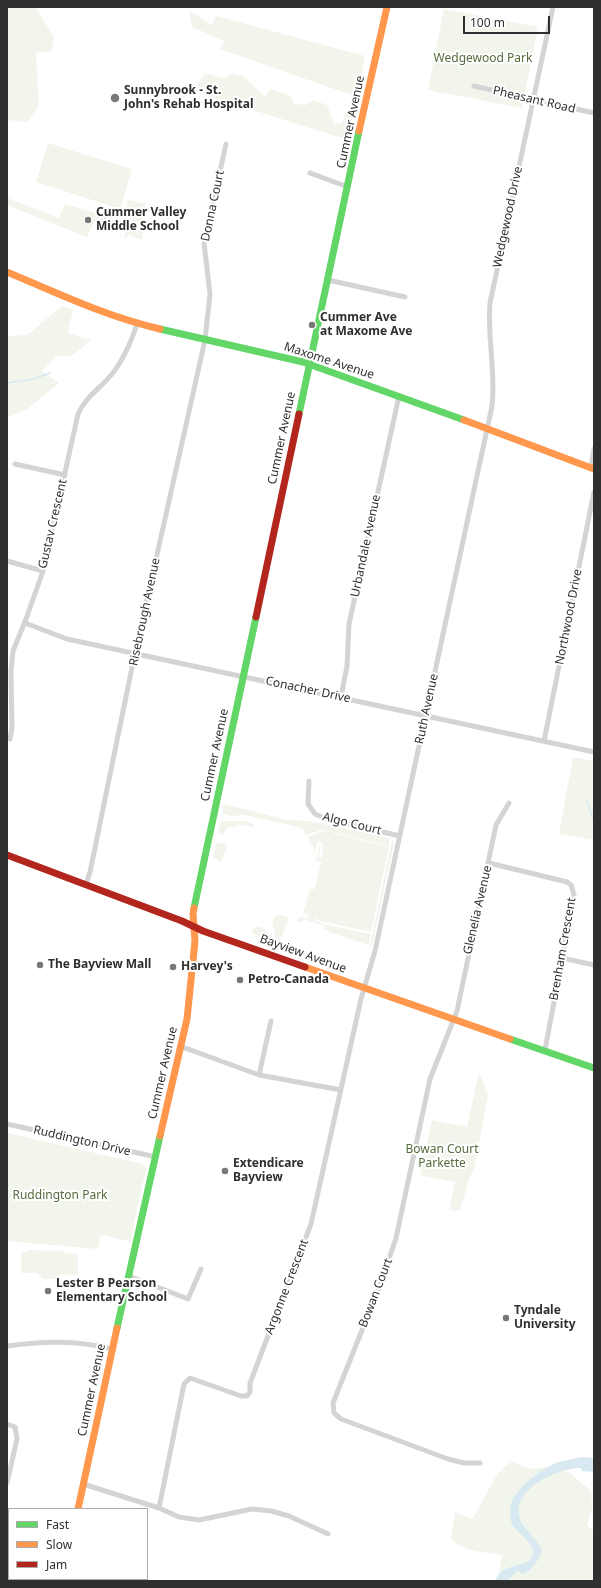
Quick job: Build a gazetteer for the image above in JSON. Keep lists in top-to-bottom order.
{
  "streets": {
    "street": [
      "Pheasant Road",
      "Cummer Avenue",
      "Donna Court",
      "Wedgewood Drive",
      "Maxome Avenue",
      "Gustav Crescent",
      "Urbandale Avenue",
      "Risebrough Avenue",
      "Northwood Drive",
      "Conacher Drive",
      "Ruth Avenue",
      "Algo Court",
      "Glenelia Avenue",
      "Brenham Crescent",
      "Bayview Avenue",
      "Ruddington Drive",
      "Argonne Crescent",
      "Bowan Court"
    ]
  },
  "crossings": [
    ["Pheasant Road", "Wedgewood Drive"],
    ["Cummer Avenue", "Maxome Avenue"],
    ["Cummer Avenue", "Conacher Drive"],
    ["Cummer Avenue", "Bayview Avenue"],
    ["Cummer Avenue", "Ruddington Drive"],
    ["Donna Court", "Maxome Avenue"],
    ["Donna Court", "Risebrough Avenue"],
    ["Wedgewood Drive", "Maxome Avenue"],
    ["Wedgewood Drive", "Ruth Avenue"],
    ["Maxome Avenue", "Gustav Crescent"],
    ["Maxome Avenue", "Urbandale Avenue"],
    ["Maxome Avenue", "Risebrough Avenue"],
    ["Maxome Avenue", "Ruth Avenue"],
    ["Gustav Crescent", "Conacher Drive"],
    ["Urbandale Avenue", "Conacher Drive"],
    ["Risebrough Avenue", "Conacher Drive"],
    ["Risebrough Avenue", "Bayview Avenue"],
    ["Northwood Drive", "Conacher Drive"],
    ["Conacher Drive", "Ruth Avenue"],
    ["Ruth Avenue", "Algo Court"],
    ["Ruth Avenue", "Bayview Avenue"],
    ["Ruth Avenue", "Argonne Crescent"],
    ["Glenelia Avenue", "Brenham Crescent"],
    ["Glenelia Avenue", "Bayview Avenue"],
    ["Glenelia Avenue", "Bowan Court"],
    ["Brenham Crescent", "Bayview Avenue"],
    ["Bayview Avenue", "Argonne Crescent"],
    ["Bayview Avenue", "Bowan Court"]
  ],
  "parks": ["Wedgewood Park", "Bowan Court Parkette", "Ruddington Park"],
  "places": [
    "Sunnybrook - St. John's Rehab Hospital",
    "Cummer Valley Middle School",
    "Cummer Ave at Maxome Ave",
    "The Bayview Mall",
    "Harvey's",
    "Petro-Canada",
    "Extendicare Bayview",
    "Lester B Pearson Elementary School",
    "Tyndale University"
  ],
  "legend": ["Fast", "Slow", "Jam"],
  "scale_bar": "100 m"
}
